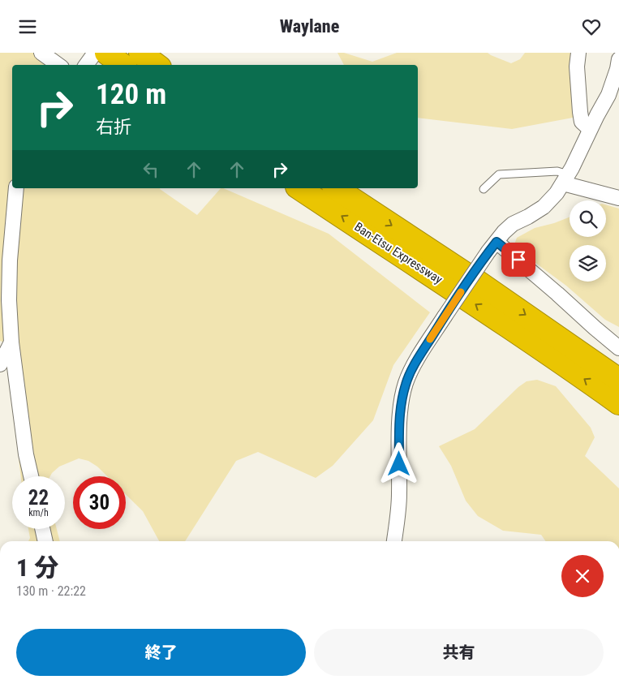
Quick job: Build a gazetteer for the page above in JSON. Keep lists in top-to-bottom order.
{
  "streets": {
    "highway": ["Ban-Etsu Expressway"]
  },
  "page": {
    "header": "Waylane",
    "turn": ["120 m", "右折"],
    "speed": "22 km/h",
    "limit": "30",
    "heading": ["1 分", "130 m · 22:22"],
    "buttons": ["終了", "共有"]
  }
}
